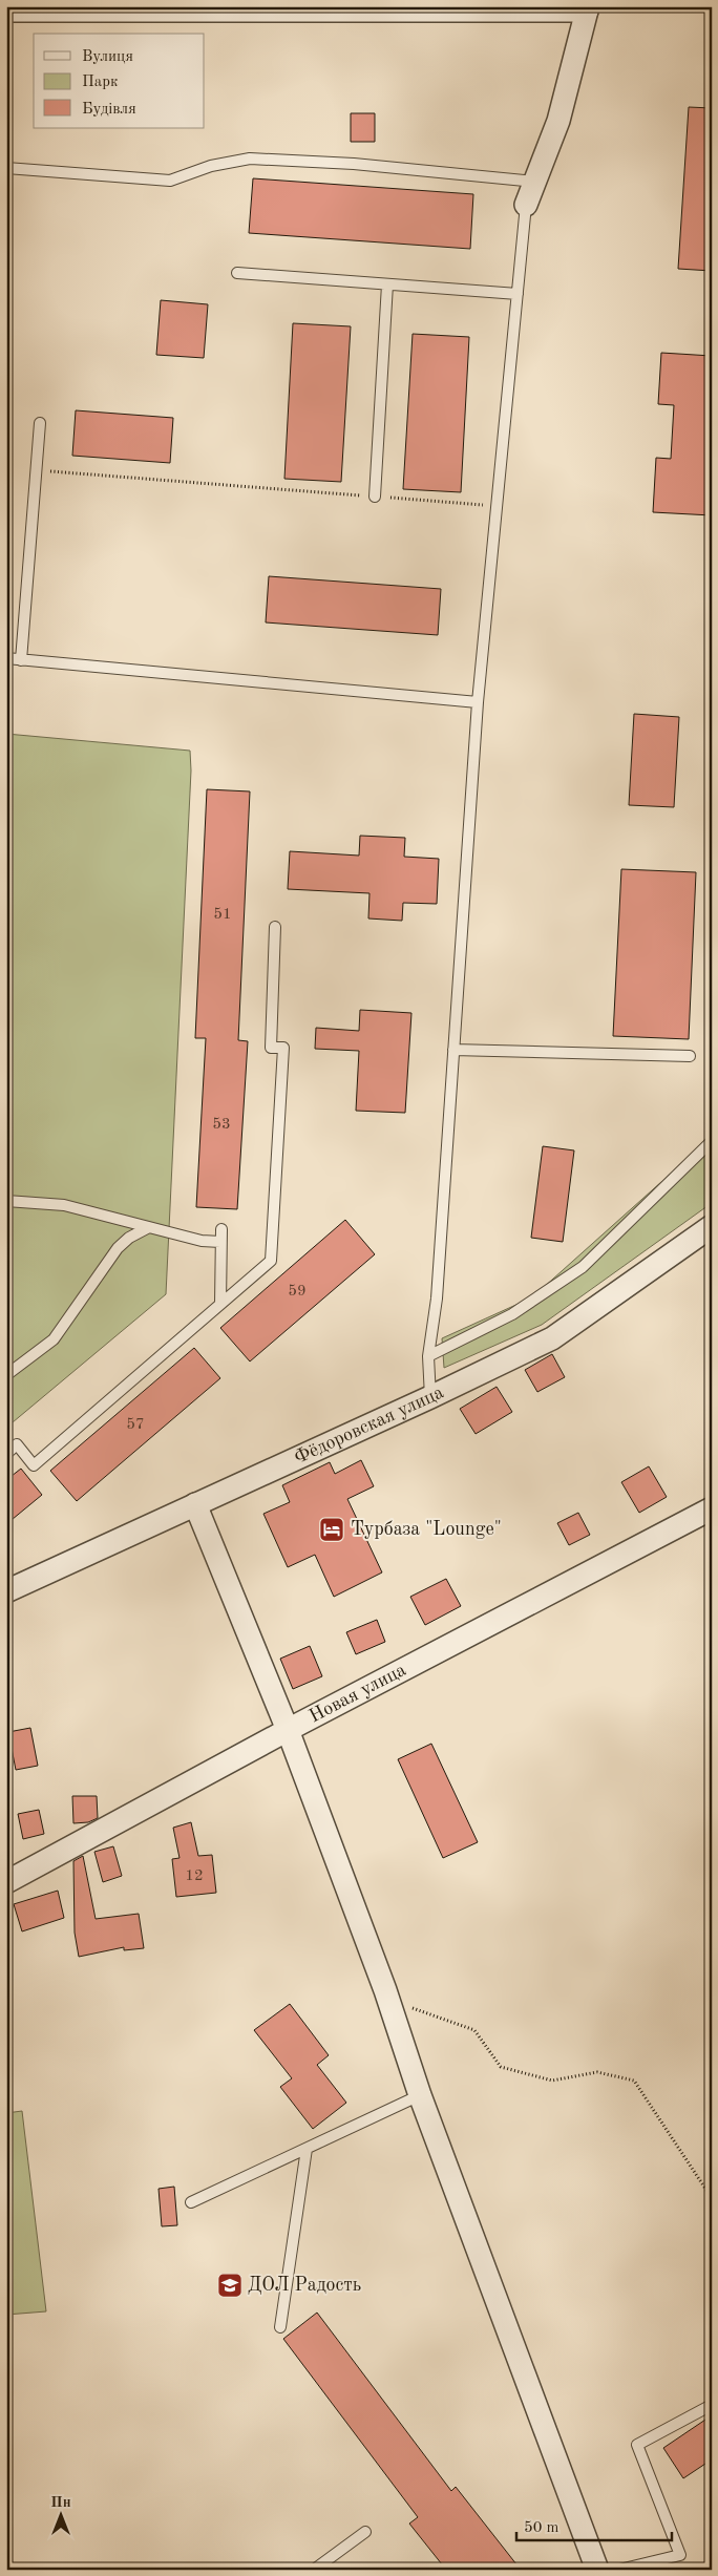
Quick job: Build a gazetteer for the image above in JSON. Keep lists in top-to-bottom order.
{
  "streets": {
    "street": ["Фёдоровская улица", "Новая улица"]
  },
  "places": {
    "hotel": ["Турбаза \"Lounge\""],
    "school or university": ["ДОЛ Радость"]
  },
  "house_numbers": [
    "51",
    "53",
    "59",
    "57",
    "12"
  ],
  "legend": ["Вулиця", "Парк", "Будівля"],
  "scale_bar": "50 m",
  "north": "top"
}
